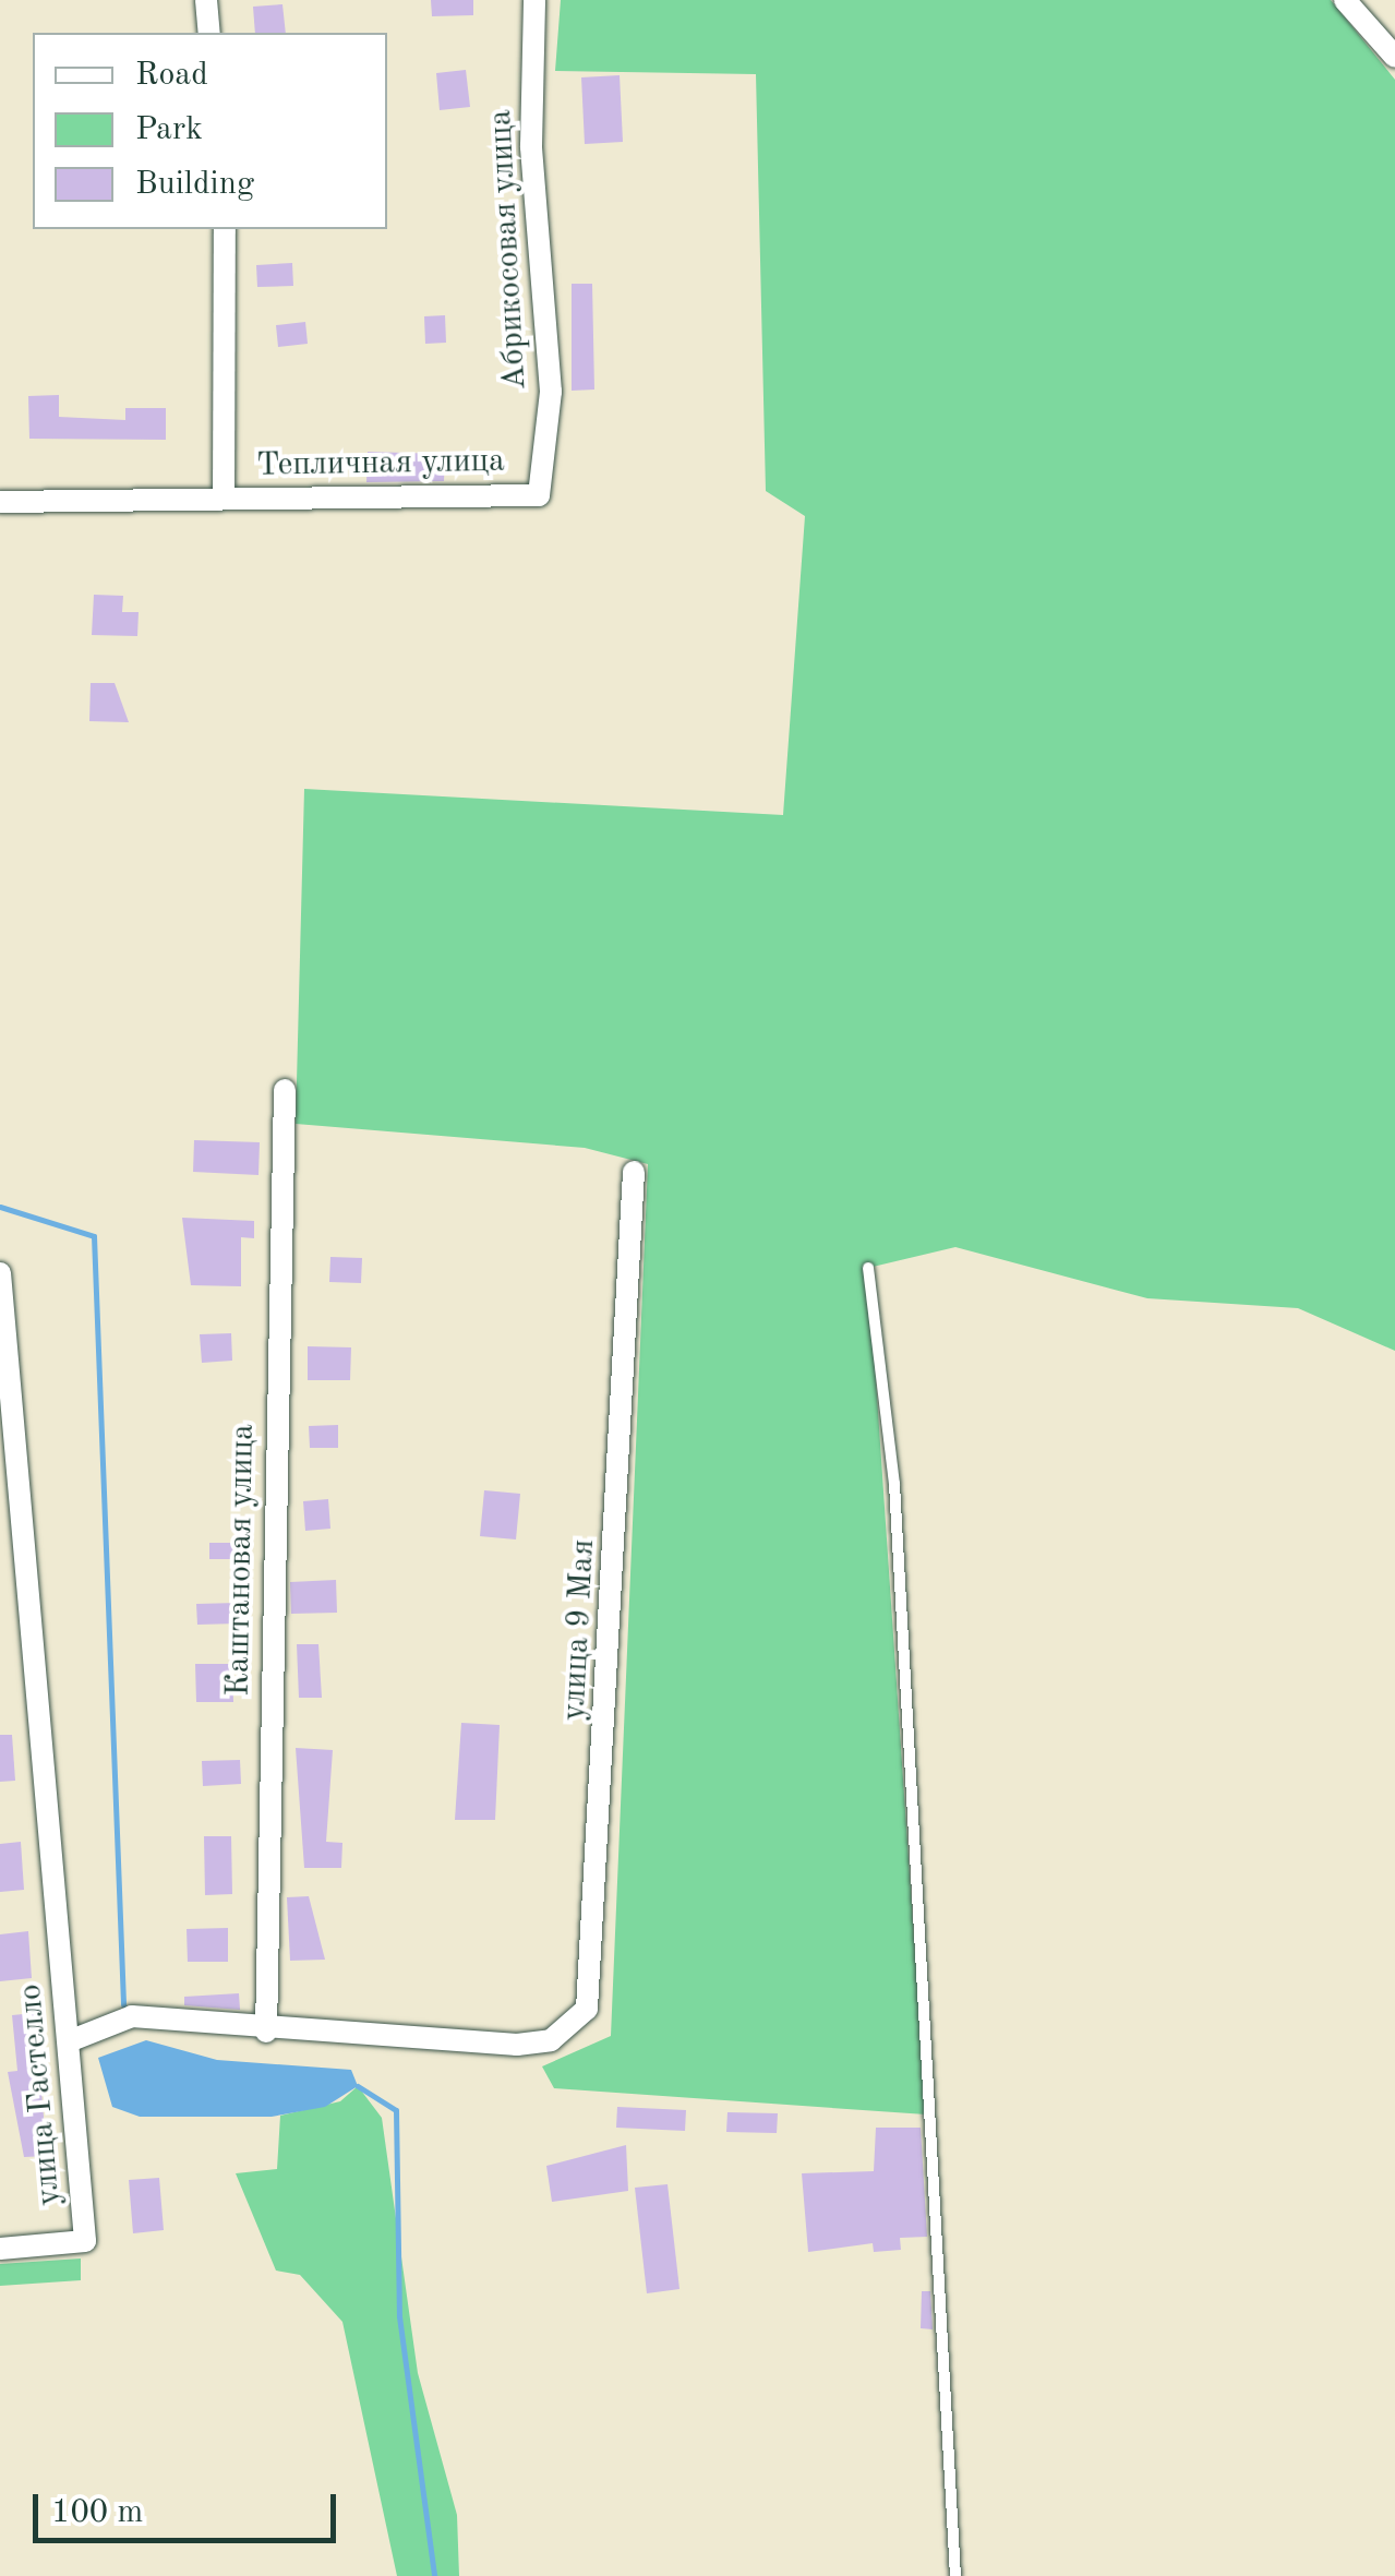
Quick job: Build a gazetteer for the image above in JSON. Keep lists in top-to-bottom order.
{
  "streets": {
    "street": [
      "Абрикосовая улица",
      "Тепличная улица",
      "Каштановая улица",
      "улица 9 Мая",
      "улица Гастелло"
    ]
  },
  "crossings": [
    ["Абрикосовая улица", "Тепличная улица"],
    ["Каштановая улица", "улица 9 Мая"]
  ],
  "legend": ["Road", "Park", "Building"],
  "scale_bar": "100 m"
}
